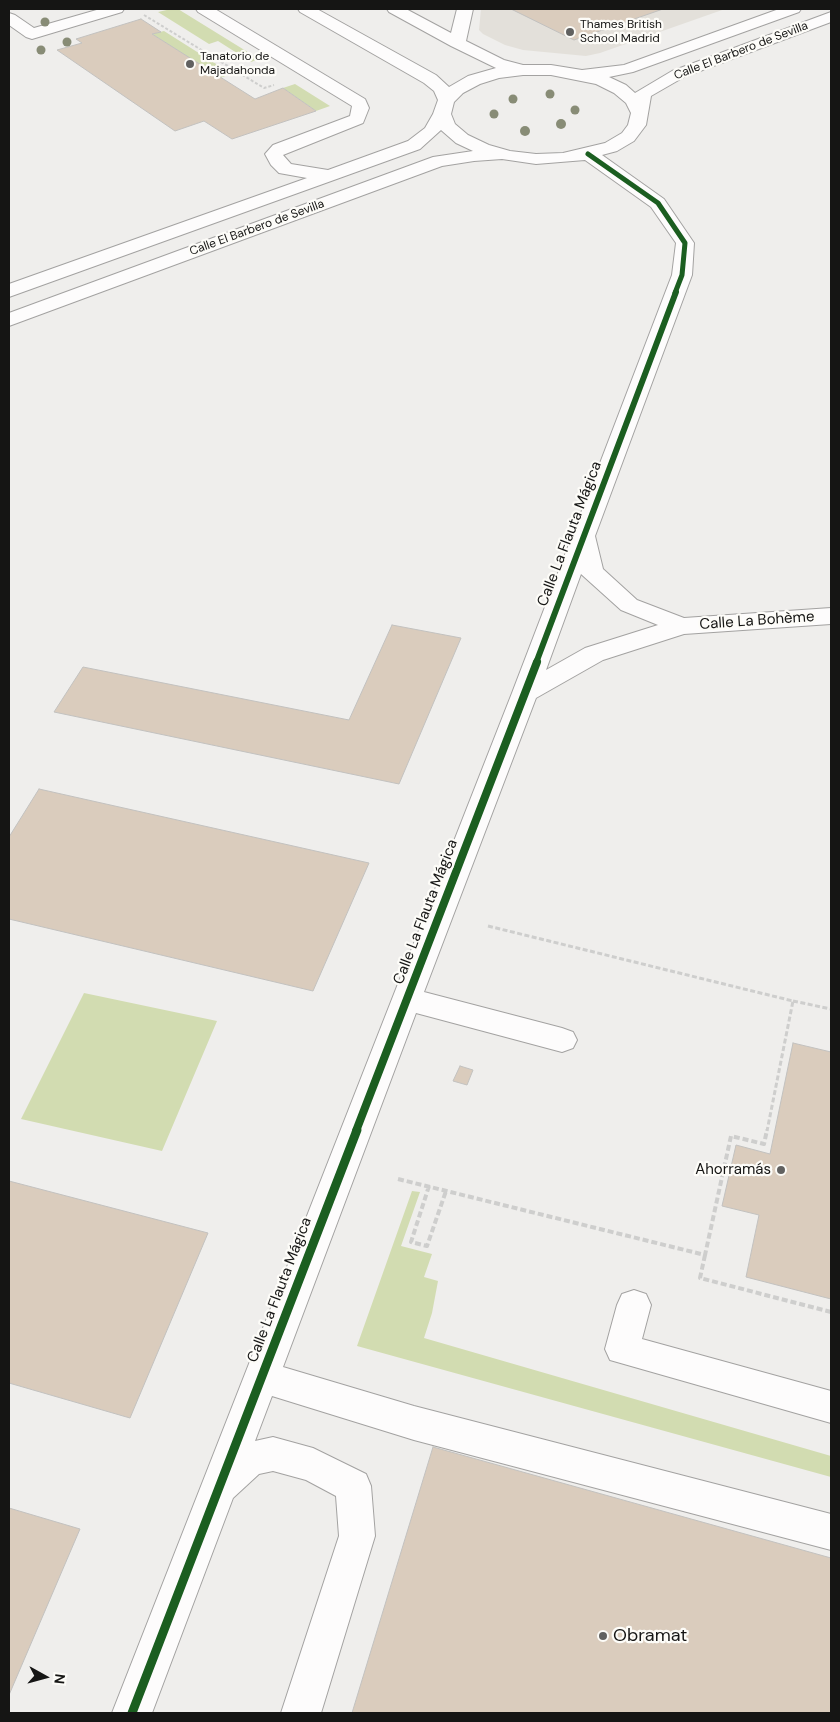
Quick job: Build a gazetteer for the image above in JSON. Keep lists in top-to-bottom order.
{
  "streets": {
    "street": ["Calle El Barbero de Sevilla", "Calle La Flauta Mágica", "Calle La Bohème"]
  },
  "crossings": [
    ["Calle El Barbero de Sevilla", "Calle La Flauta Mágica"],
    ["Calle La Flauta Mágica", "Calle La Bohème"]
  ],
  "places": [
    "Thames British School Madrid",
    "Tanatorio de Majadahonda",
    "Ahorramás",
    "Obramat"
  ],
  "north": "right"
}
